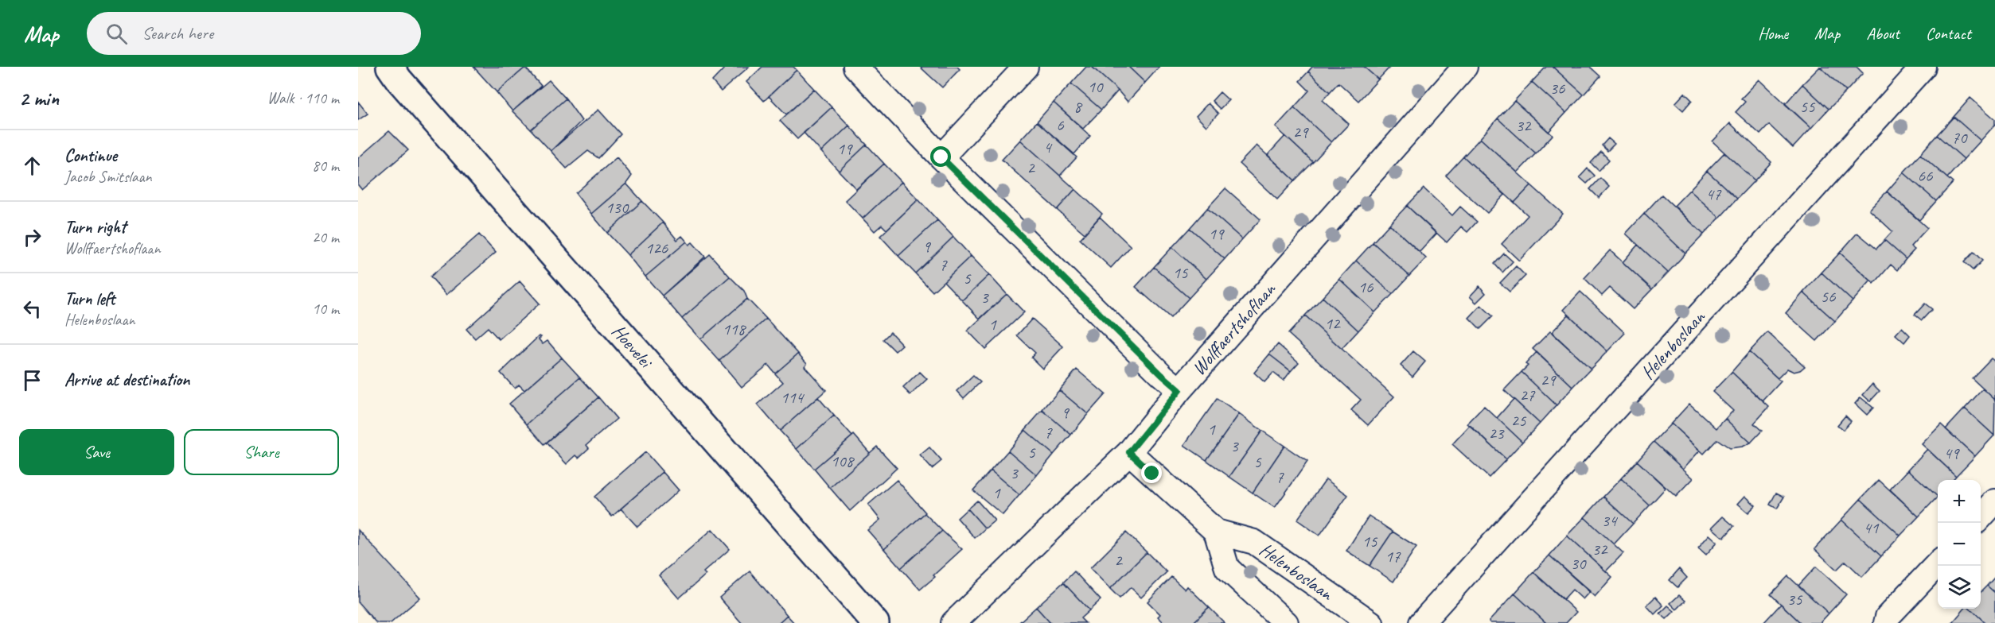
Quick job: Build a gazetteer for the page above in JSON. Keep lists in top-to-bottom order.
{
  "streets": {
    "street": ["Wolffaertshoflaan", "Helenboslaan", "Hoevelei"]
  },
  "crossings": [
    ["Wolffaertshoflaan", "Helenboslaan"]
  ],
  "house_numbers": [
    "10",
    "36",
    "8",
    "55",
    "6",
    "32",
    "29",
    "70",
    "4",
    "19",
    "2",
    "66",
    "47",
    "130",
    "19",
    "9",
    "126",
    "7",
    "15",
    "5",
    "16",
    "56",
    "3",
    "12",
    "1",
    "118",
    "29",
    "27",
    "114",
    "9",
    "25",
    "1",
    "7",
    "23",
    "3",
    "5",
    "49",
    "108",
    "5",
    "3",
    "7",
    "1",
    "34",
    "41",
    "15",
    "32",
    "17",
    "2",
    "30",
    "35"
  ],
  "page": {
    "header": "Map",
    "search": "Search here",
    "nav": [
      "Home",
      "Map",
      "About",
      "Contact"
    ],
    "heading": ["2 min", "Walk · 110 m"],
    "list": [
      ["Continue", "Jacob Smitslaan", "80 m"],
      ["Turn right", "Wolffaertshoflaan", "20 m"],
      ["Turn left", "Helenboslaan", "10 m"],
      "Arrive at destination"
    ],
    "buttons": ["Save", "Share"],
    "map_buttons": ["+", "−"]
  }
}
